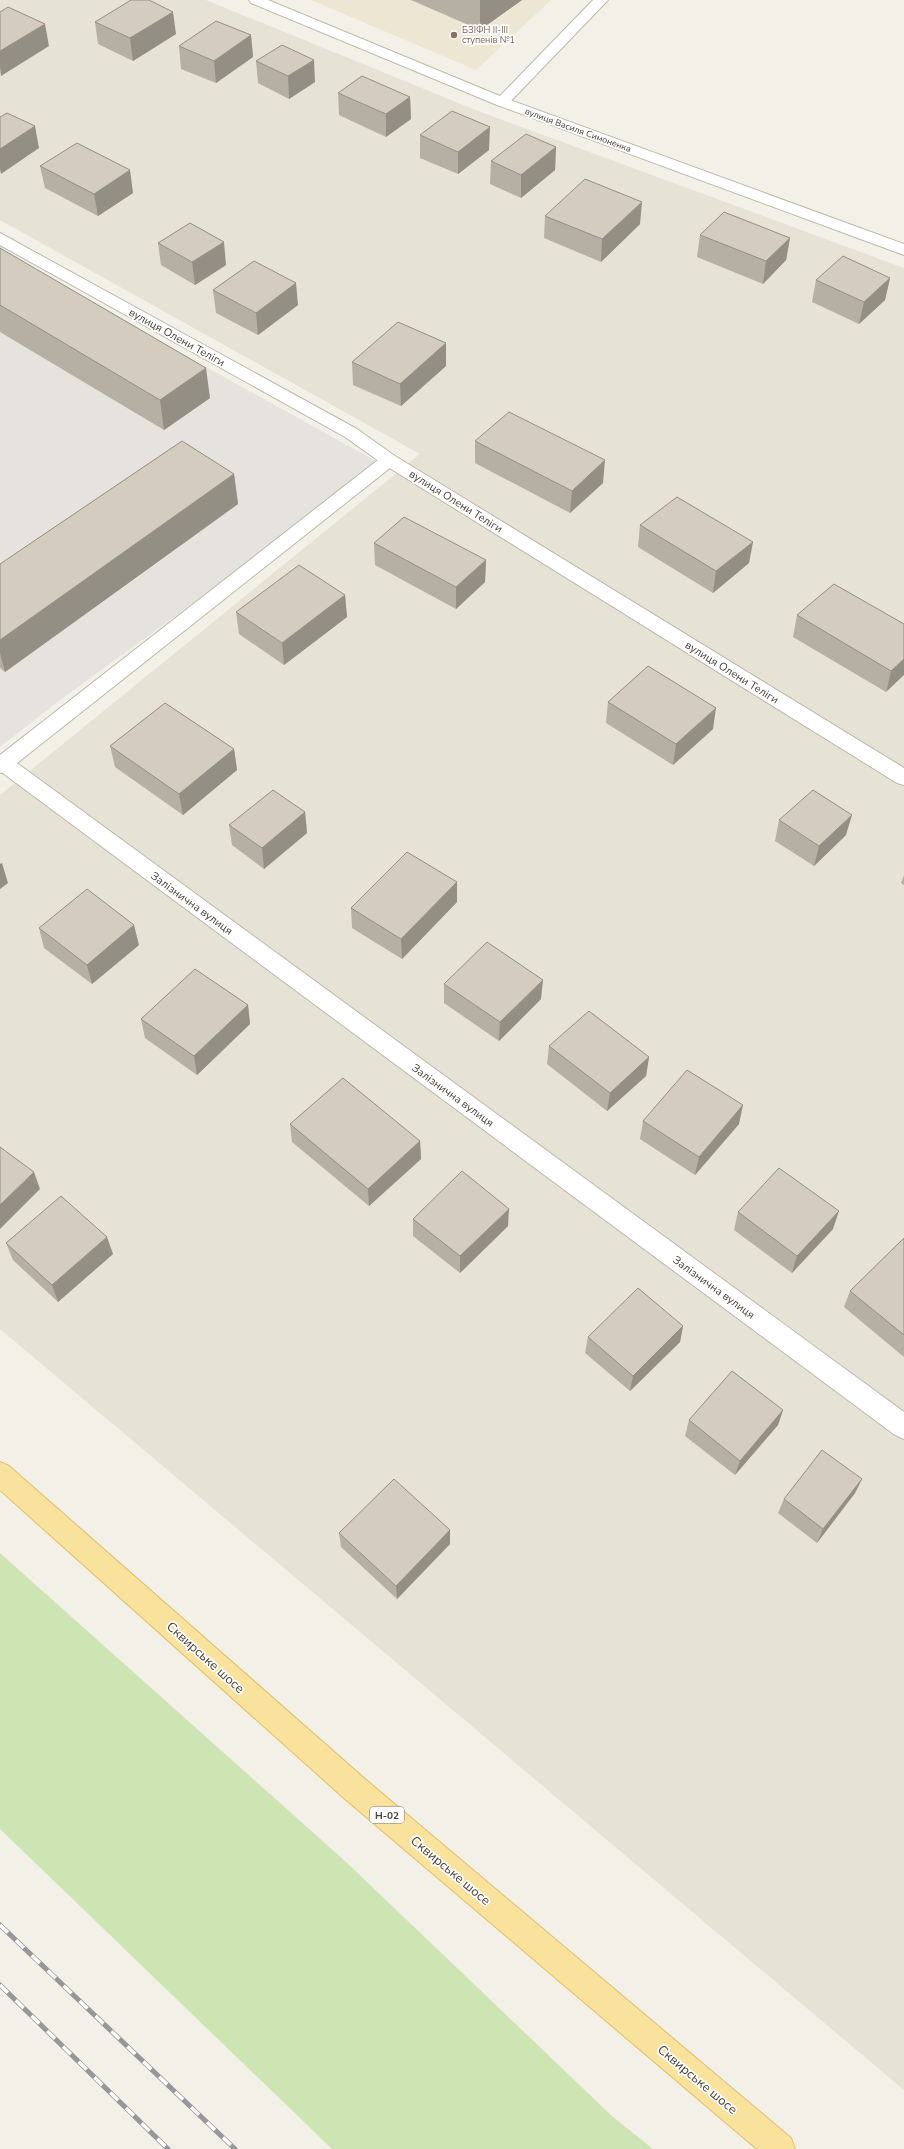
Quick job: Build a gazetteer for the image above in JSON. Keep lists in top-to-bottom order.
{
  "streets": {
    "main road": ["Сквирське шосе", "Н-02"],
    "street": ["вулиця Василя Симоненка", "вулиця Олени Теліги", "Залізнична вулиця"]
  },
  "places": ["БЗІФН ІІ-ІІІ ступенів №1"]
}
